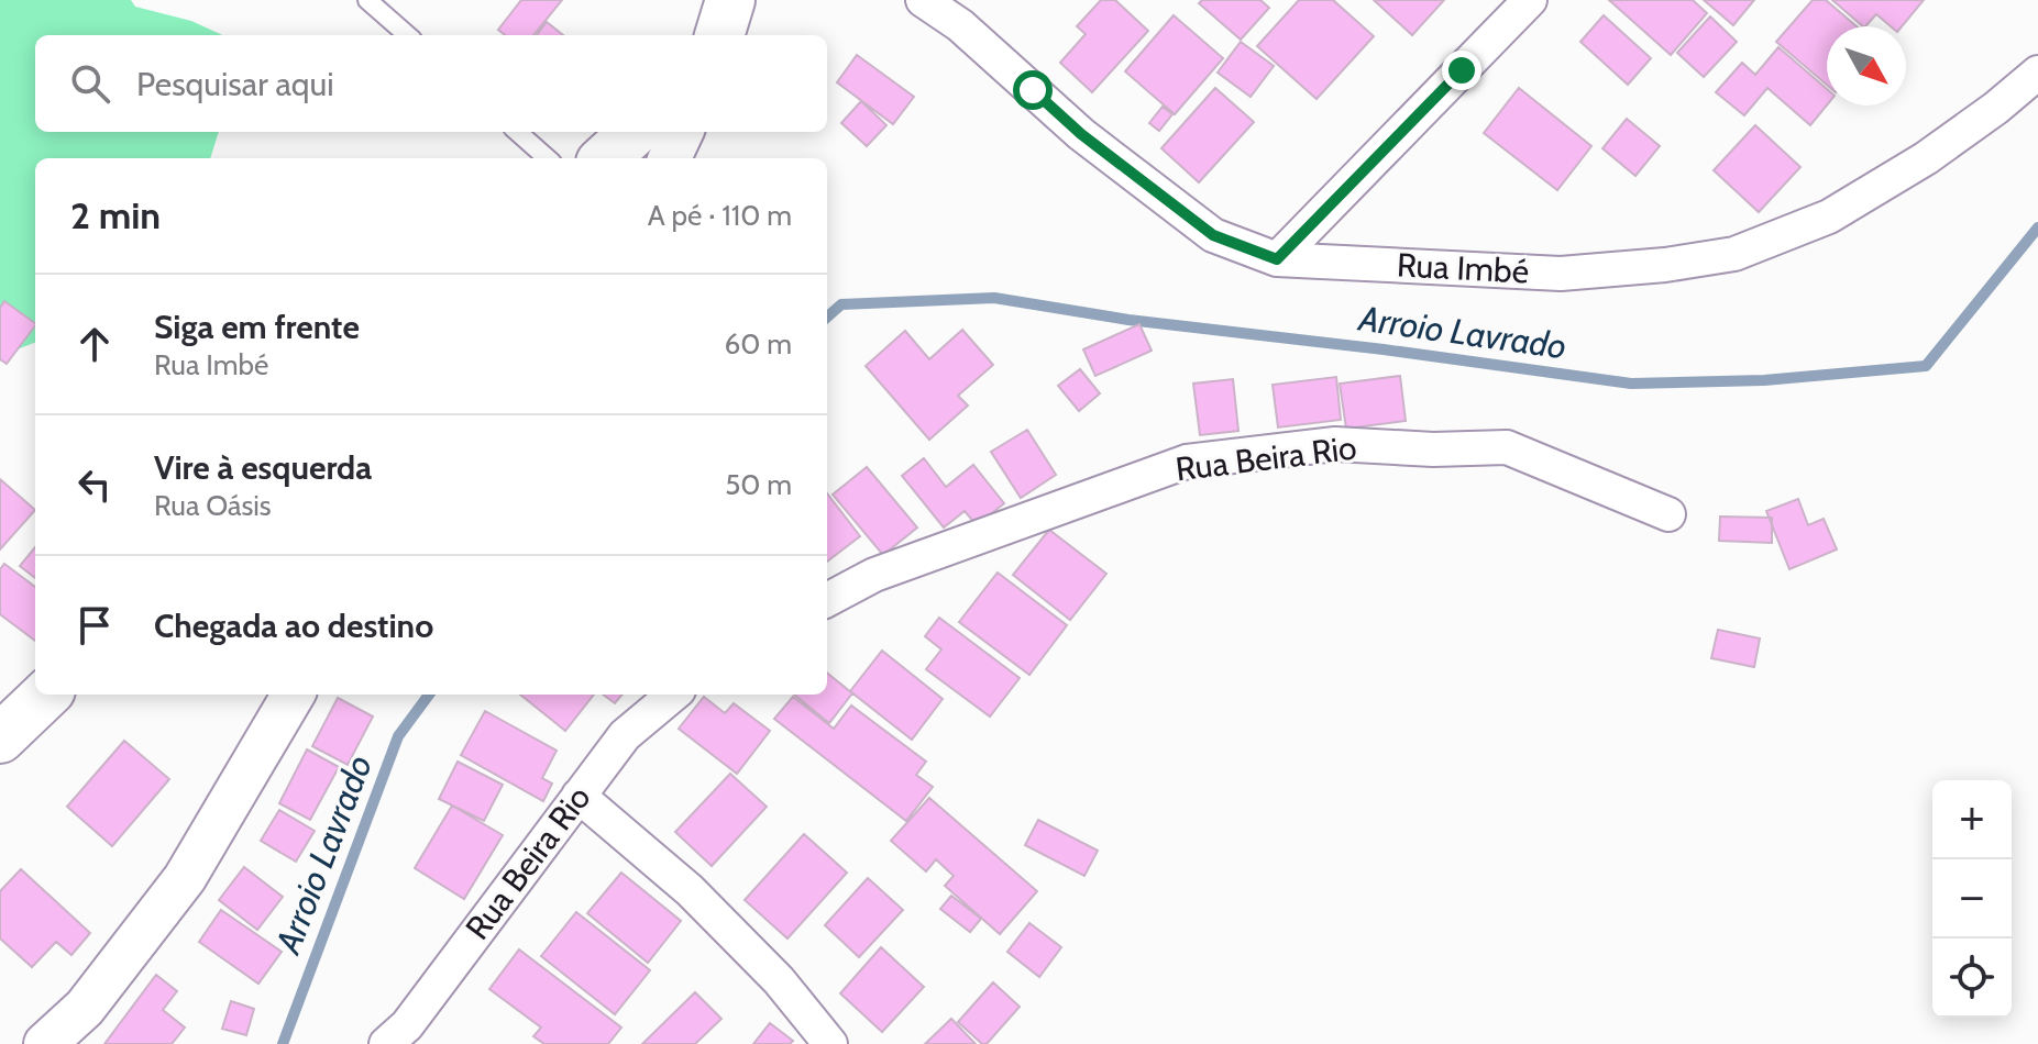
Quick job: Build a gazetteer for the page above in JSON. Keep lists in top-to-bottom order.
{
  "streets": {
    "street": ["Rua Imbé", "Rua Beira Rio"]
  },
  "water": ["Arroio Lavrado"],
  "north": "bottom right",
  "page": {
    "search": "Pesquisar aqui",
    "heading": ["2 min", "A pé · 110 m"],
    "list": [
      ["Siga em frente", "Rua Imbé", "60 m"],
      ["Vire à esquerda", "Rua Oásis", "50 m"],
      "Chegada ao destino"
    ],
    "map_buttons": ["+", "−"]
  }
}
